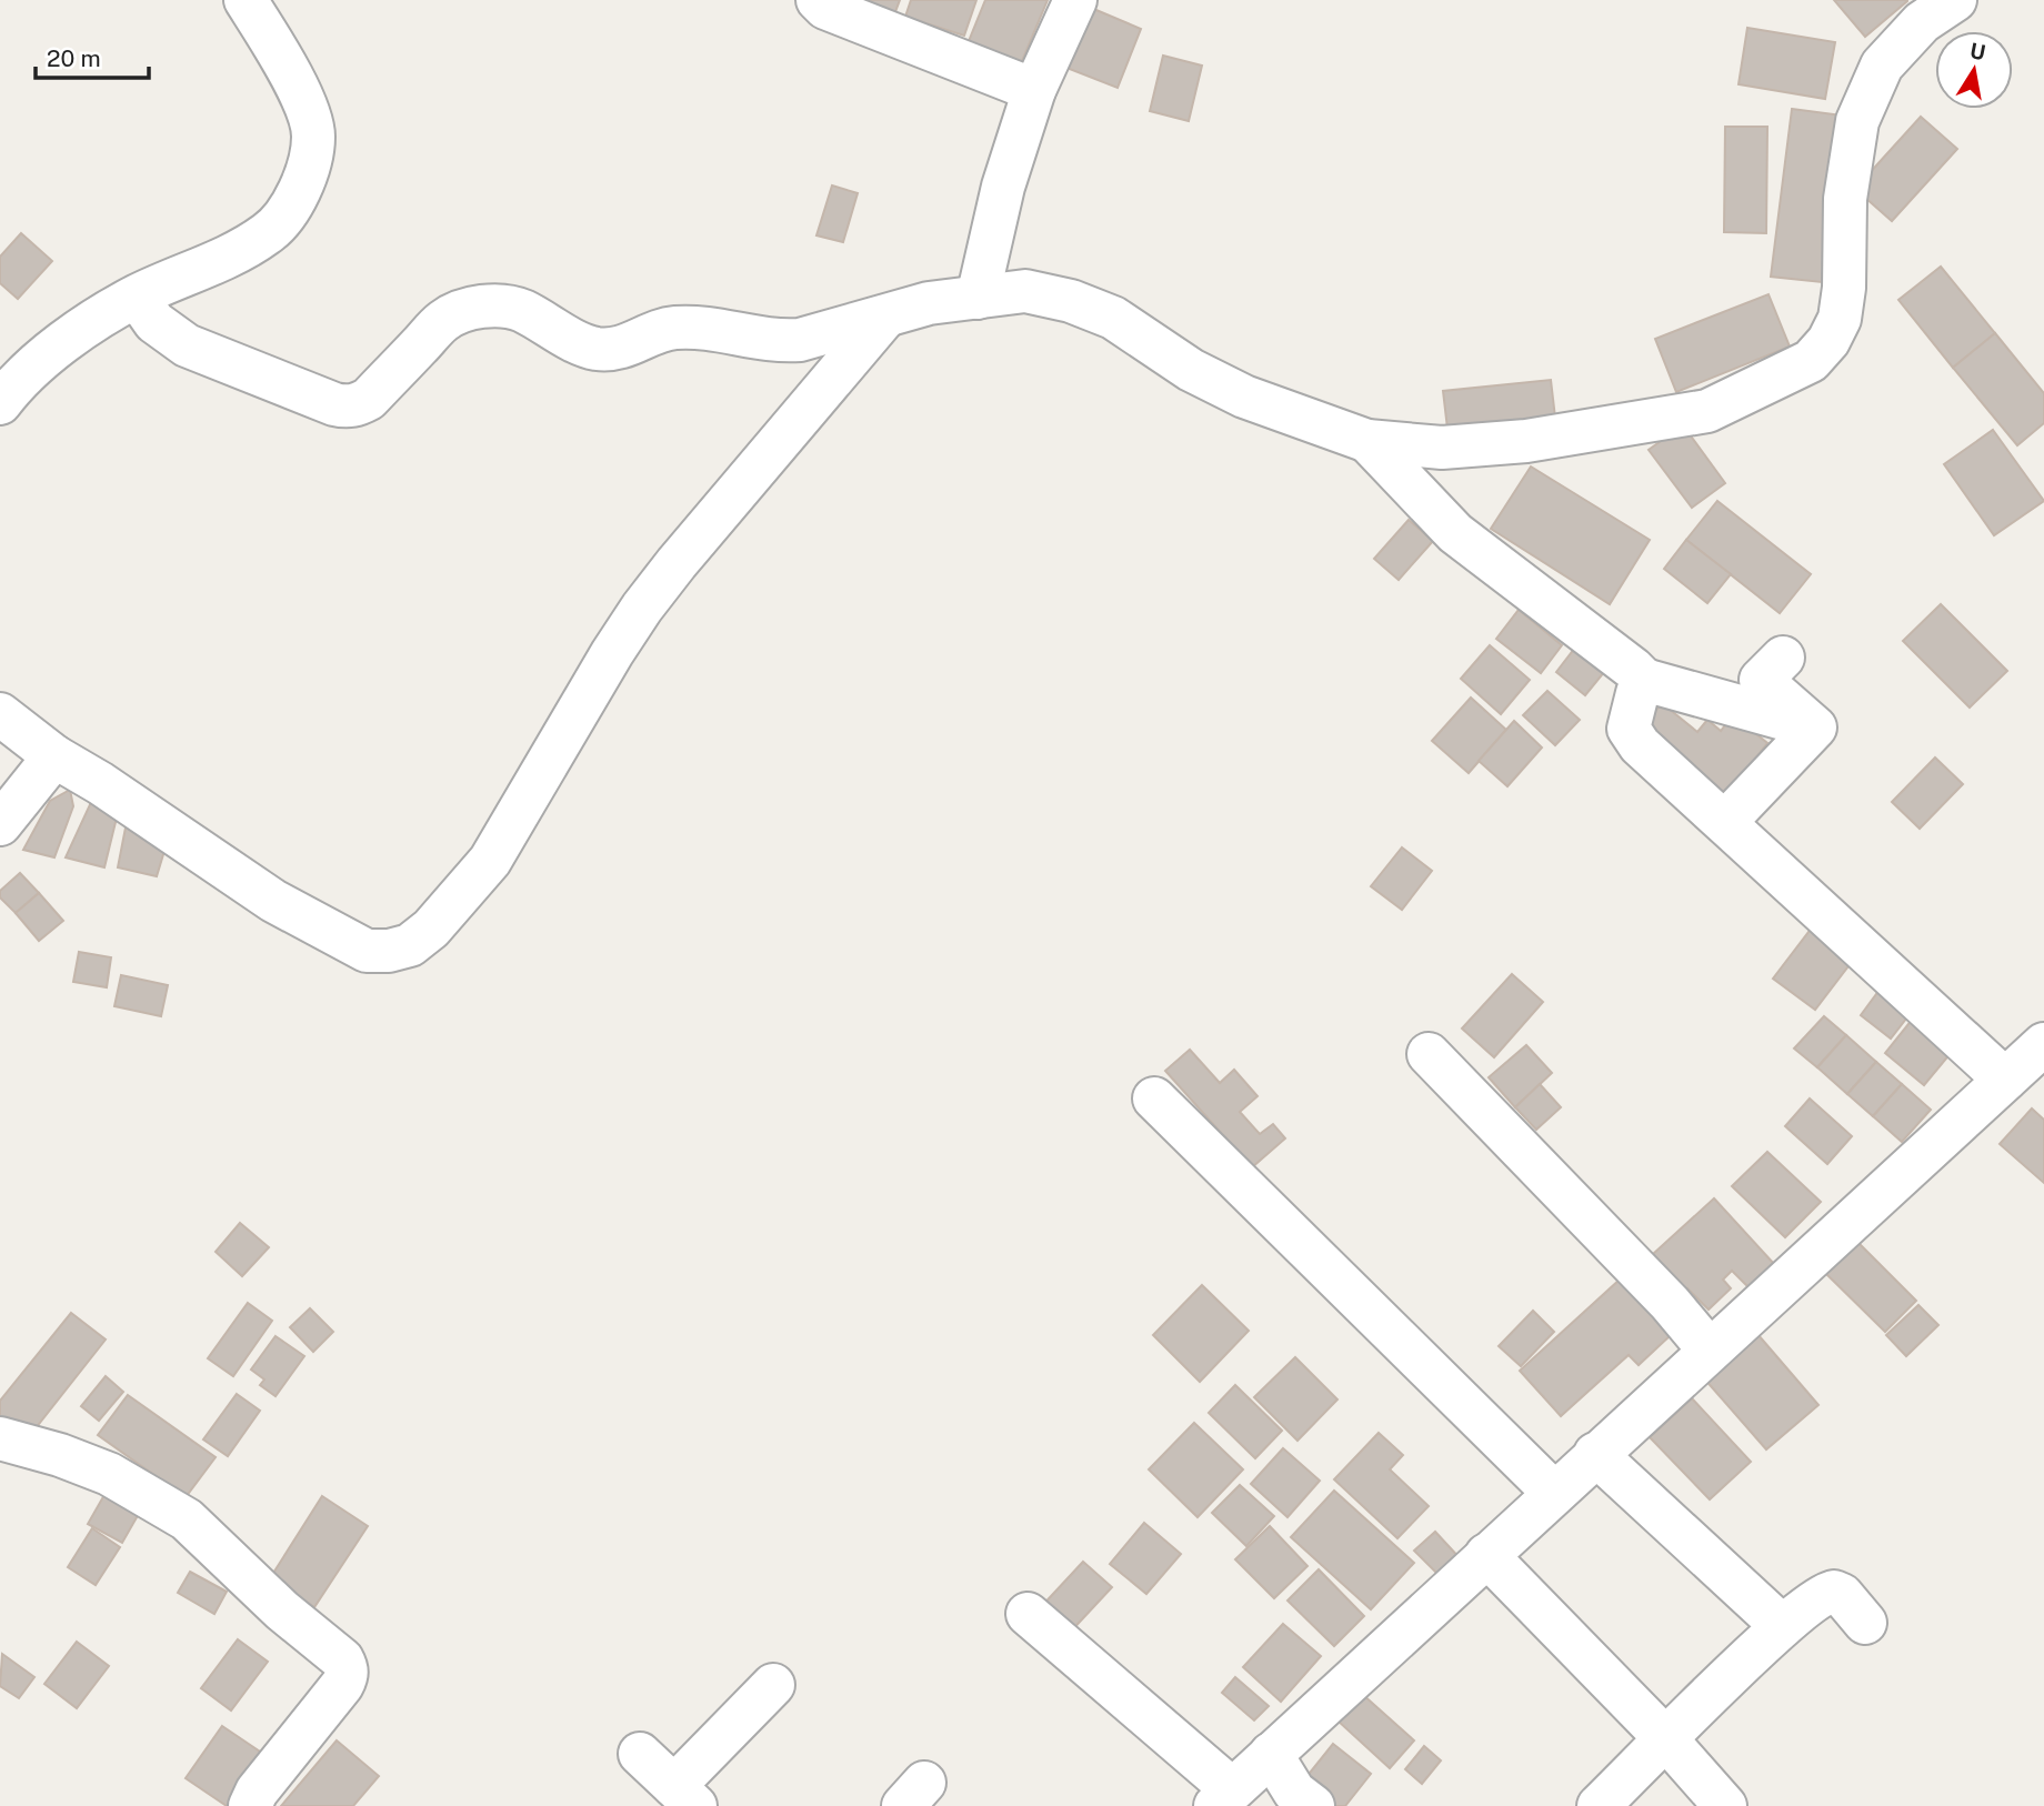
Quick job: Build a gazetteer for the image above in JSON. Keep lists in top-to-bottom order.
{
  "scale_bar": "20 m",
  "north": "top"
}
